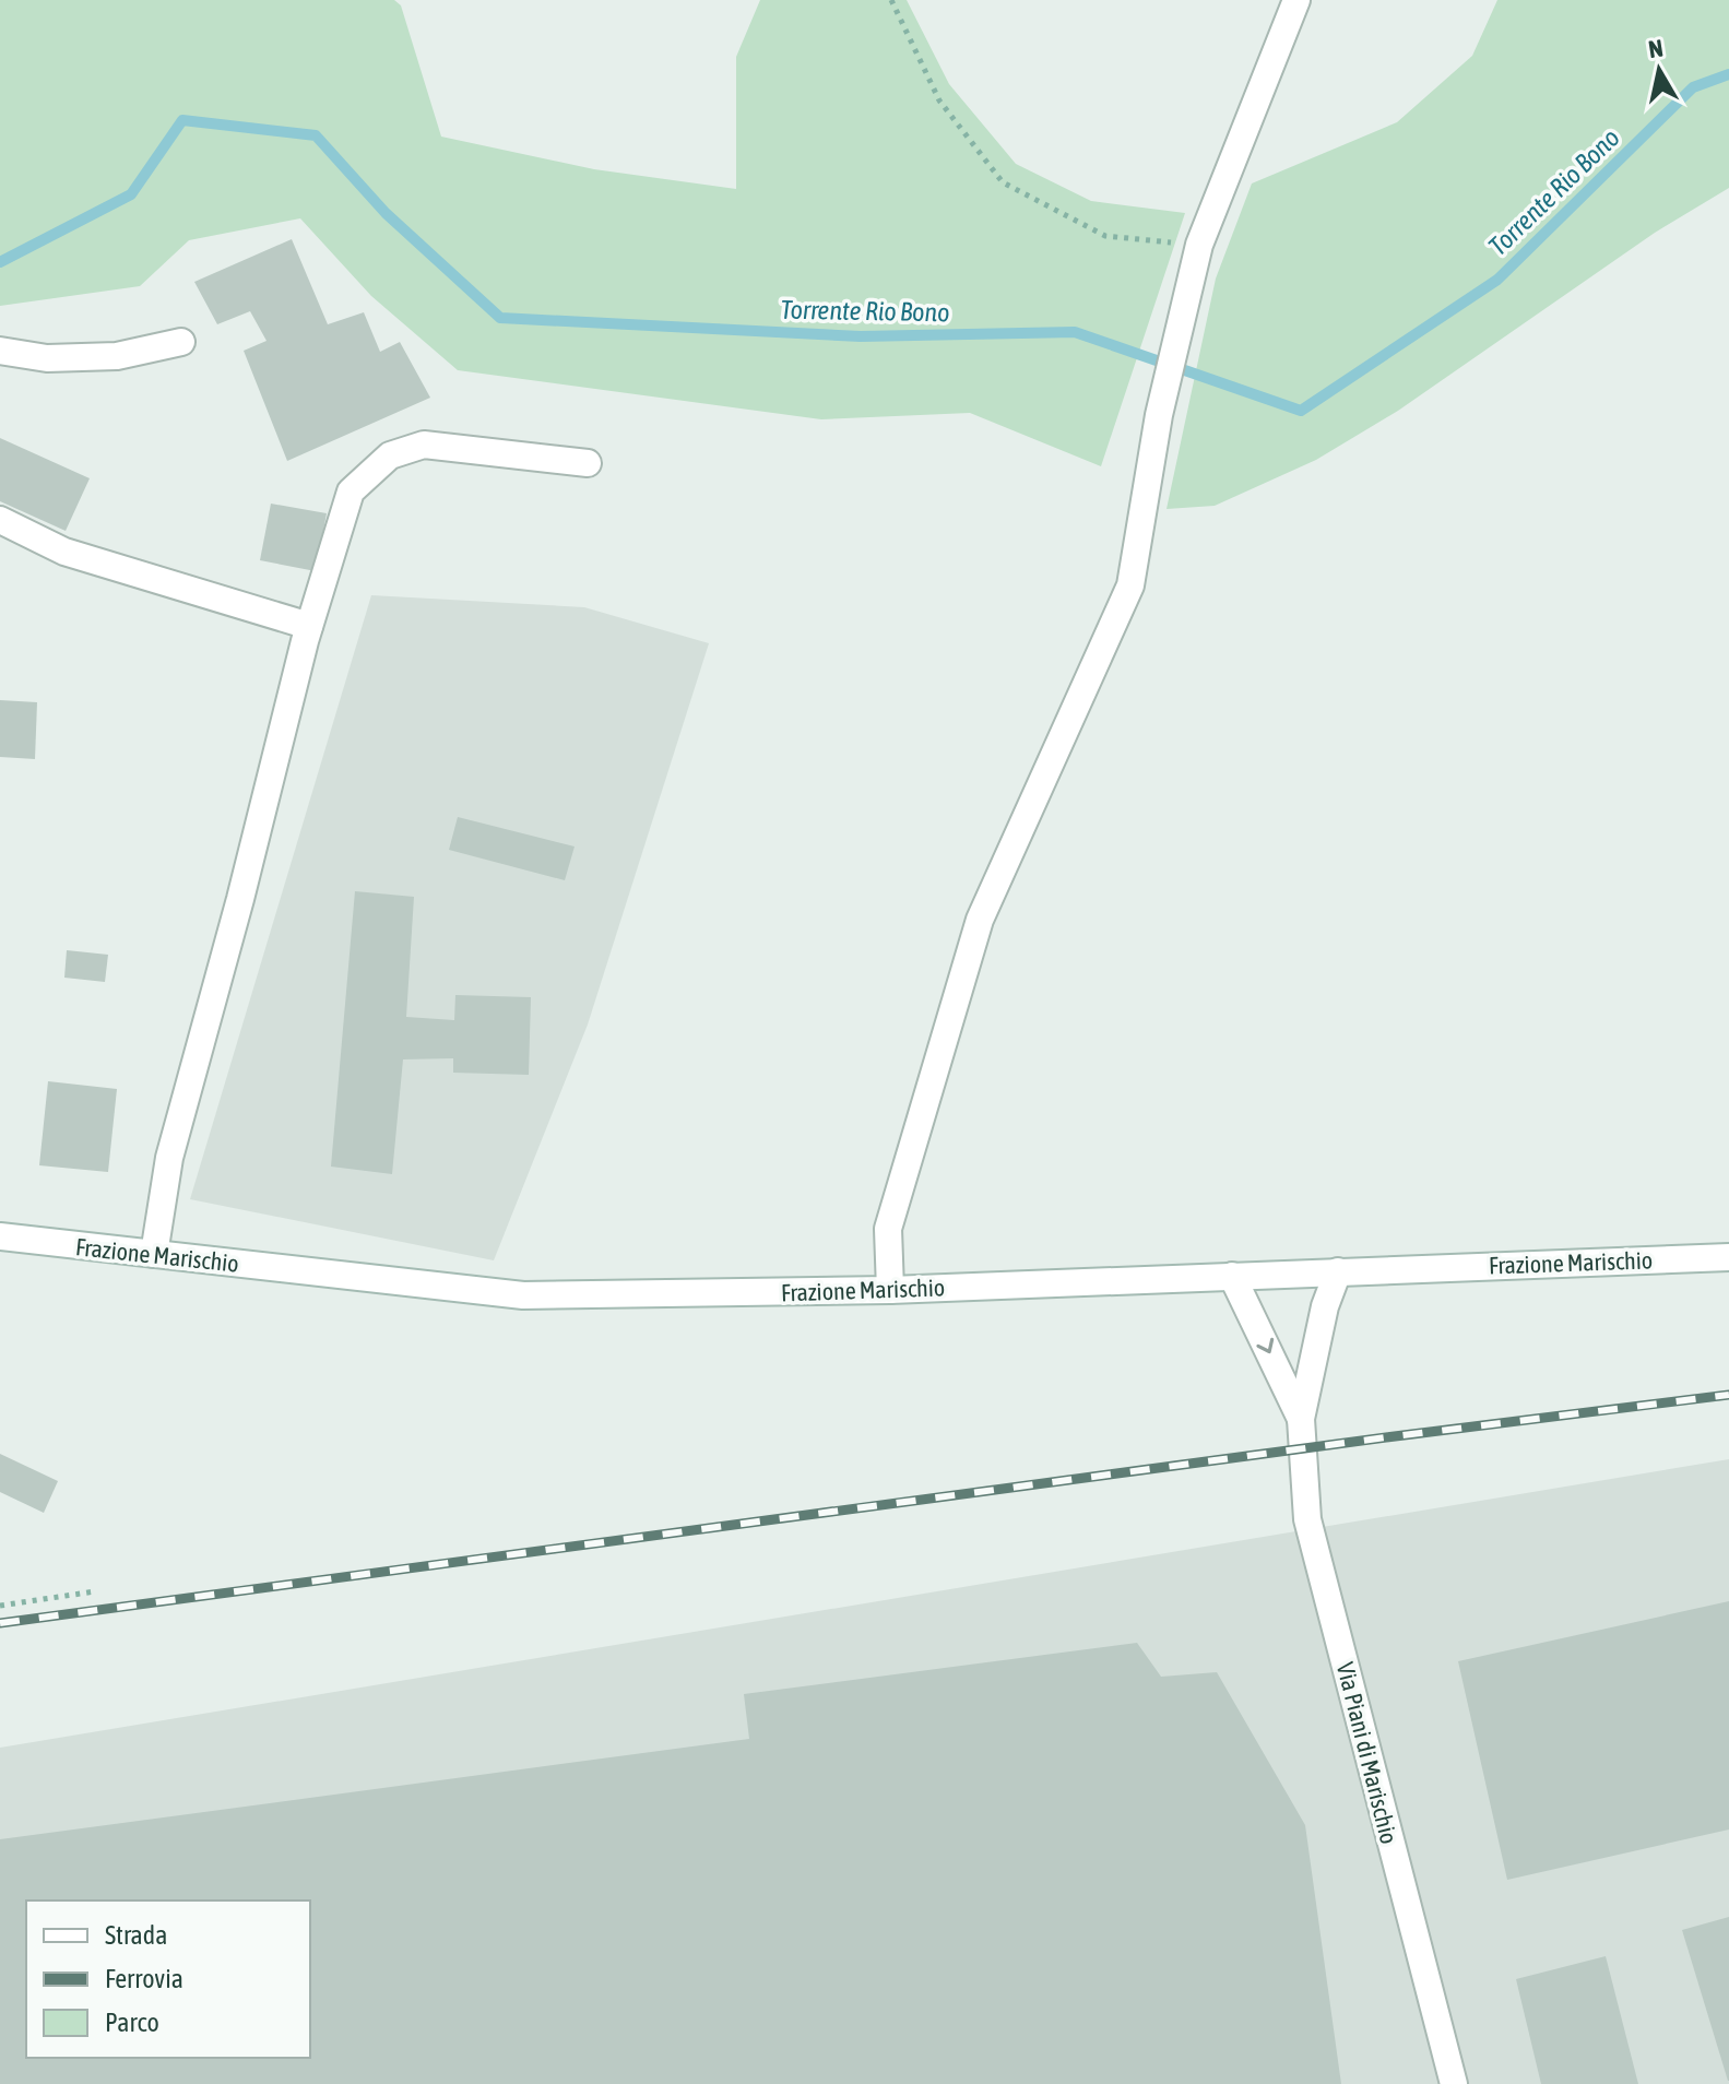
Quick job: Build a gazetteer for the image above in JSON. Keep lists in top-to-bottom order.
{
  "streets": {
    "street": ["Frazione Marischio", "Via Piani di Marischio"]
  },
  "water": ["Torrente Rio Bono"],
  "legend": ["Strada", "Ferrovia", "Parco"],
  "north": "top"
}
